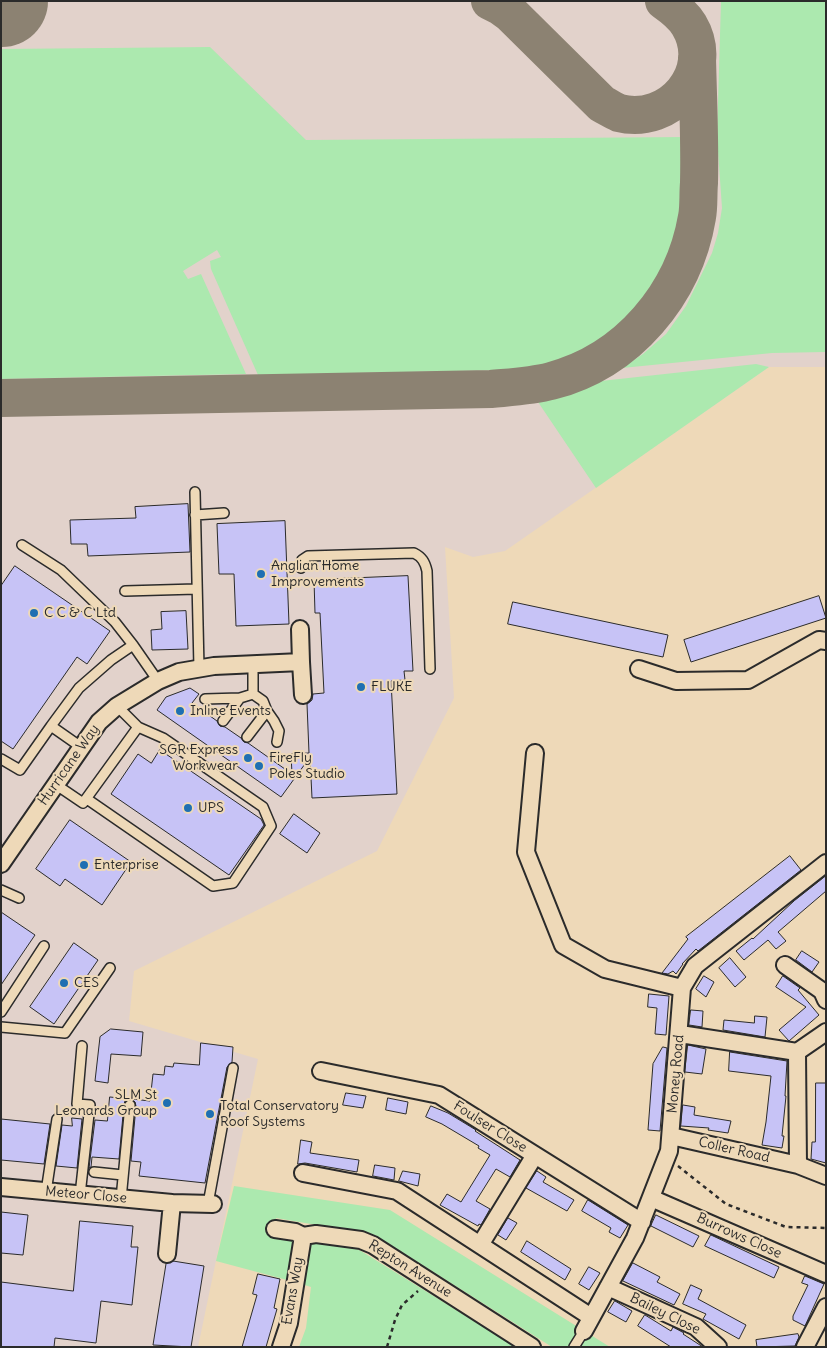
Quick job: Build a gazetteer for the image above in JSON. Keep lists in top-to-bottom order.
{
  "streets": {
    "street": [
      "Hurricane Way",
      "Money Road",
      "Foulser Close",
      "Coller Road",
      "Meteor Close",
      "Burrows Close",
      "Repton Avenue",
      "Evans Way",
      "Bailey Close"
    ]
  },
  "crossings": [
    ["Money Road", "Foulser Close"],
    ["Money Road", "Coller Road"],
    ["Money Road", "Burrows Close"],
    ["Money Road", "Bailey Close"],
    ["Repton Avenue", "Evans Way"]
  ],
  "places": [
    "Anglian Home Improvements",
    "C C & C Ltd",
    "FLUKE",
    "Inline Events",
    "SGR Express Workwear",
    "FireFly Poles Studio",
    "UPS",
    "Enterprise",
    "CES",
    "SLM St Leonards Group",
    "Total Conservatory Roof Systems"
  ]
}
